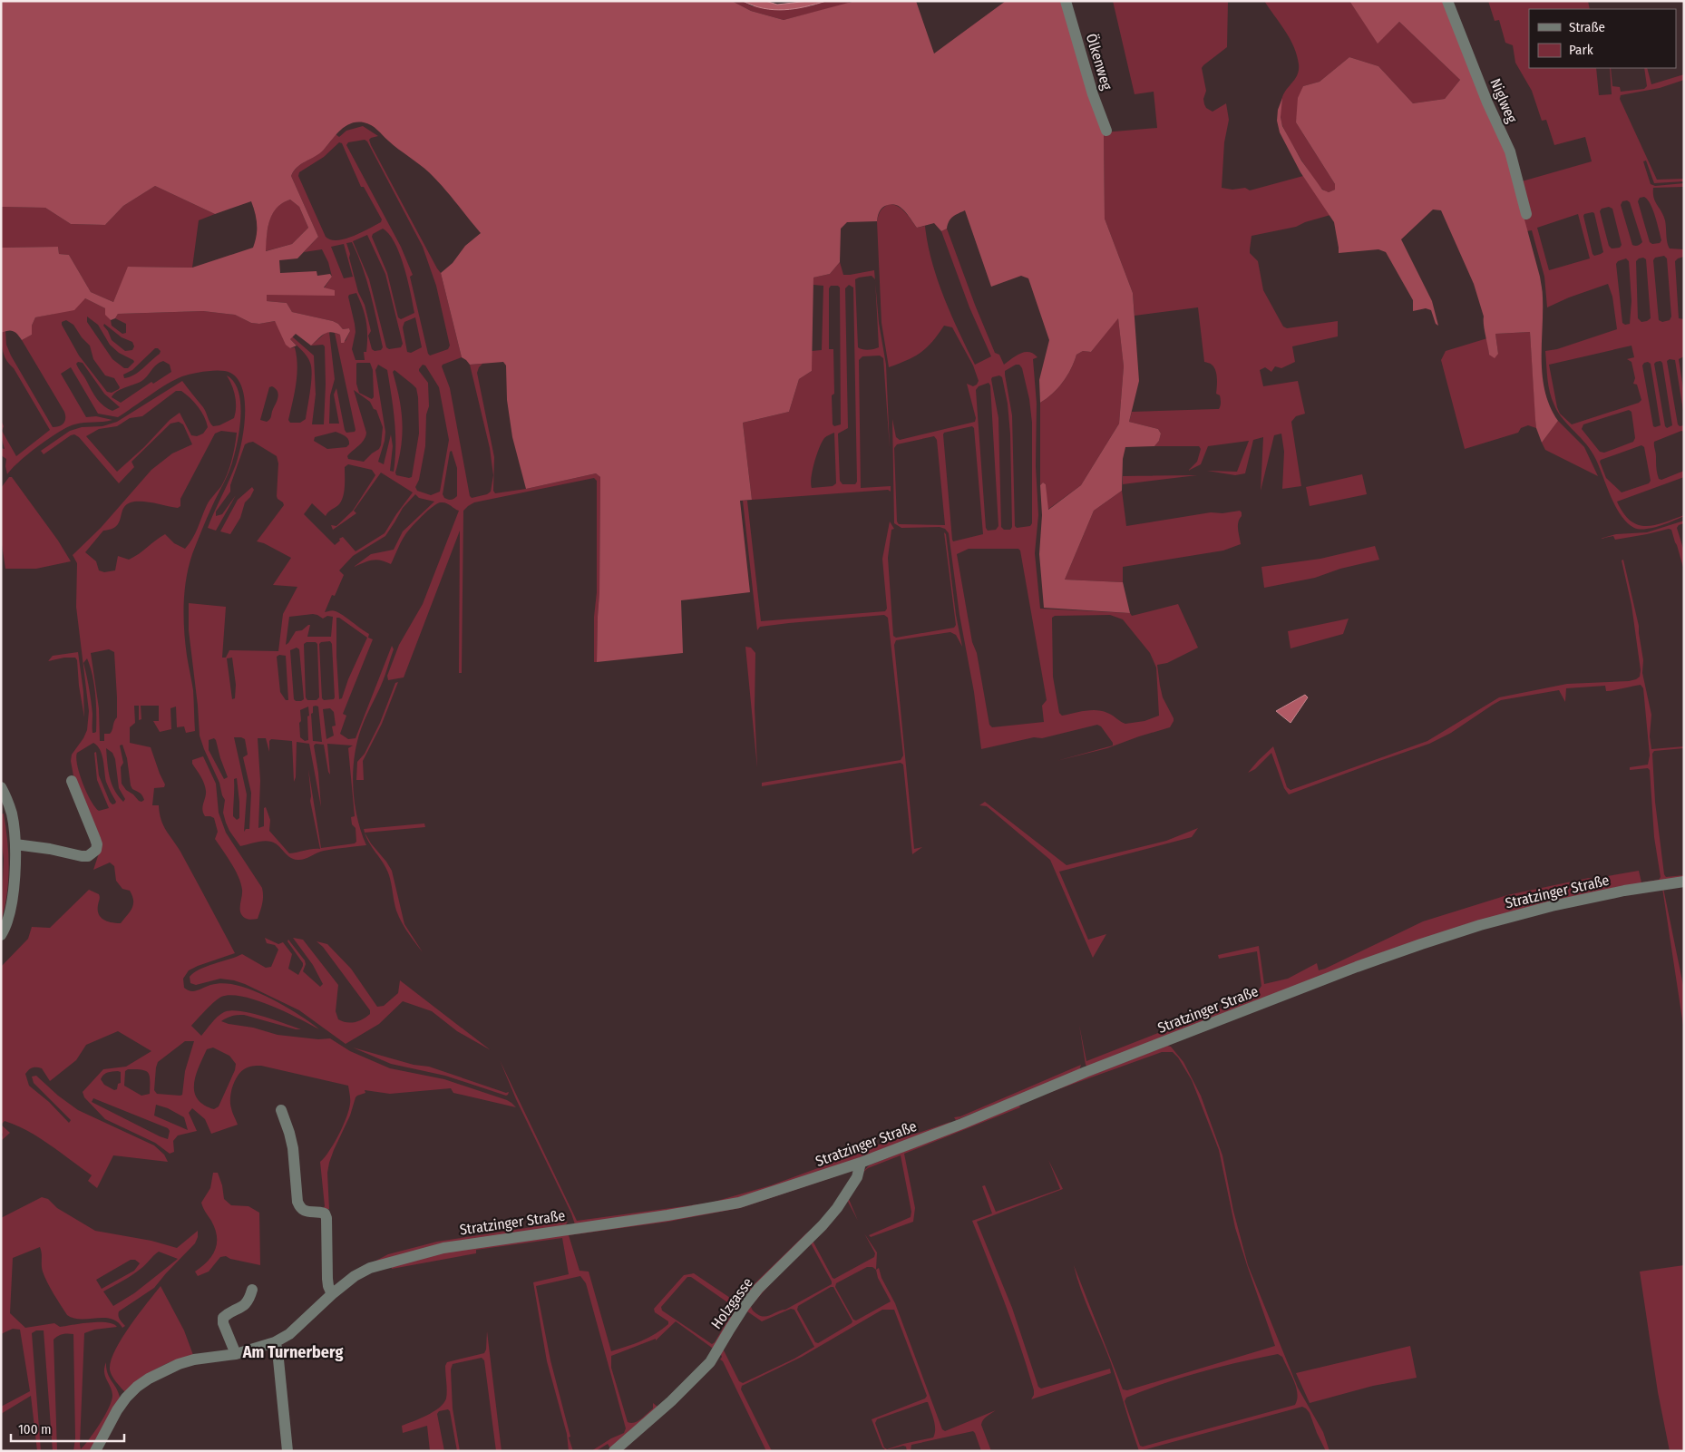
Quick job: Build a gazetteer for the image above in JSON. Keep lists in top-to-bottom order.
{
  "streets": {
    "street": [
      "Ölkenweg",
      "Niglweg",
      "Stratzinger Straße",
      "Holzgasse"
    ]
  },
  "crossings": [
    ["Stratzinger Straße", "Holzgasse"]
  ],
  "districts": ["Am Turnerberg"],
  "legend": ["Straße", "Park"],
  "scale_bar": "100 m"
}
